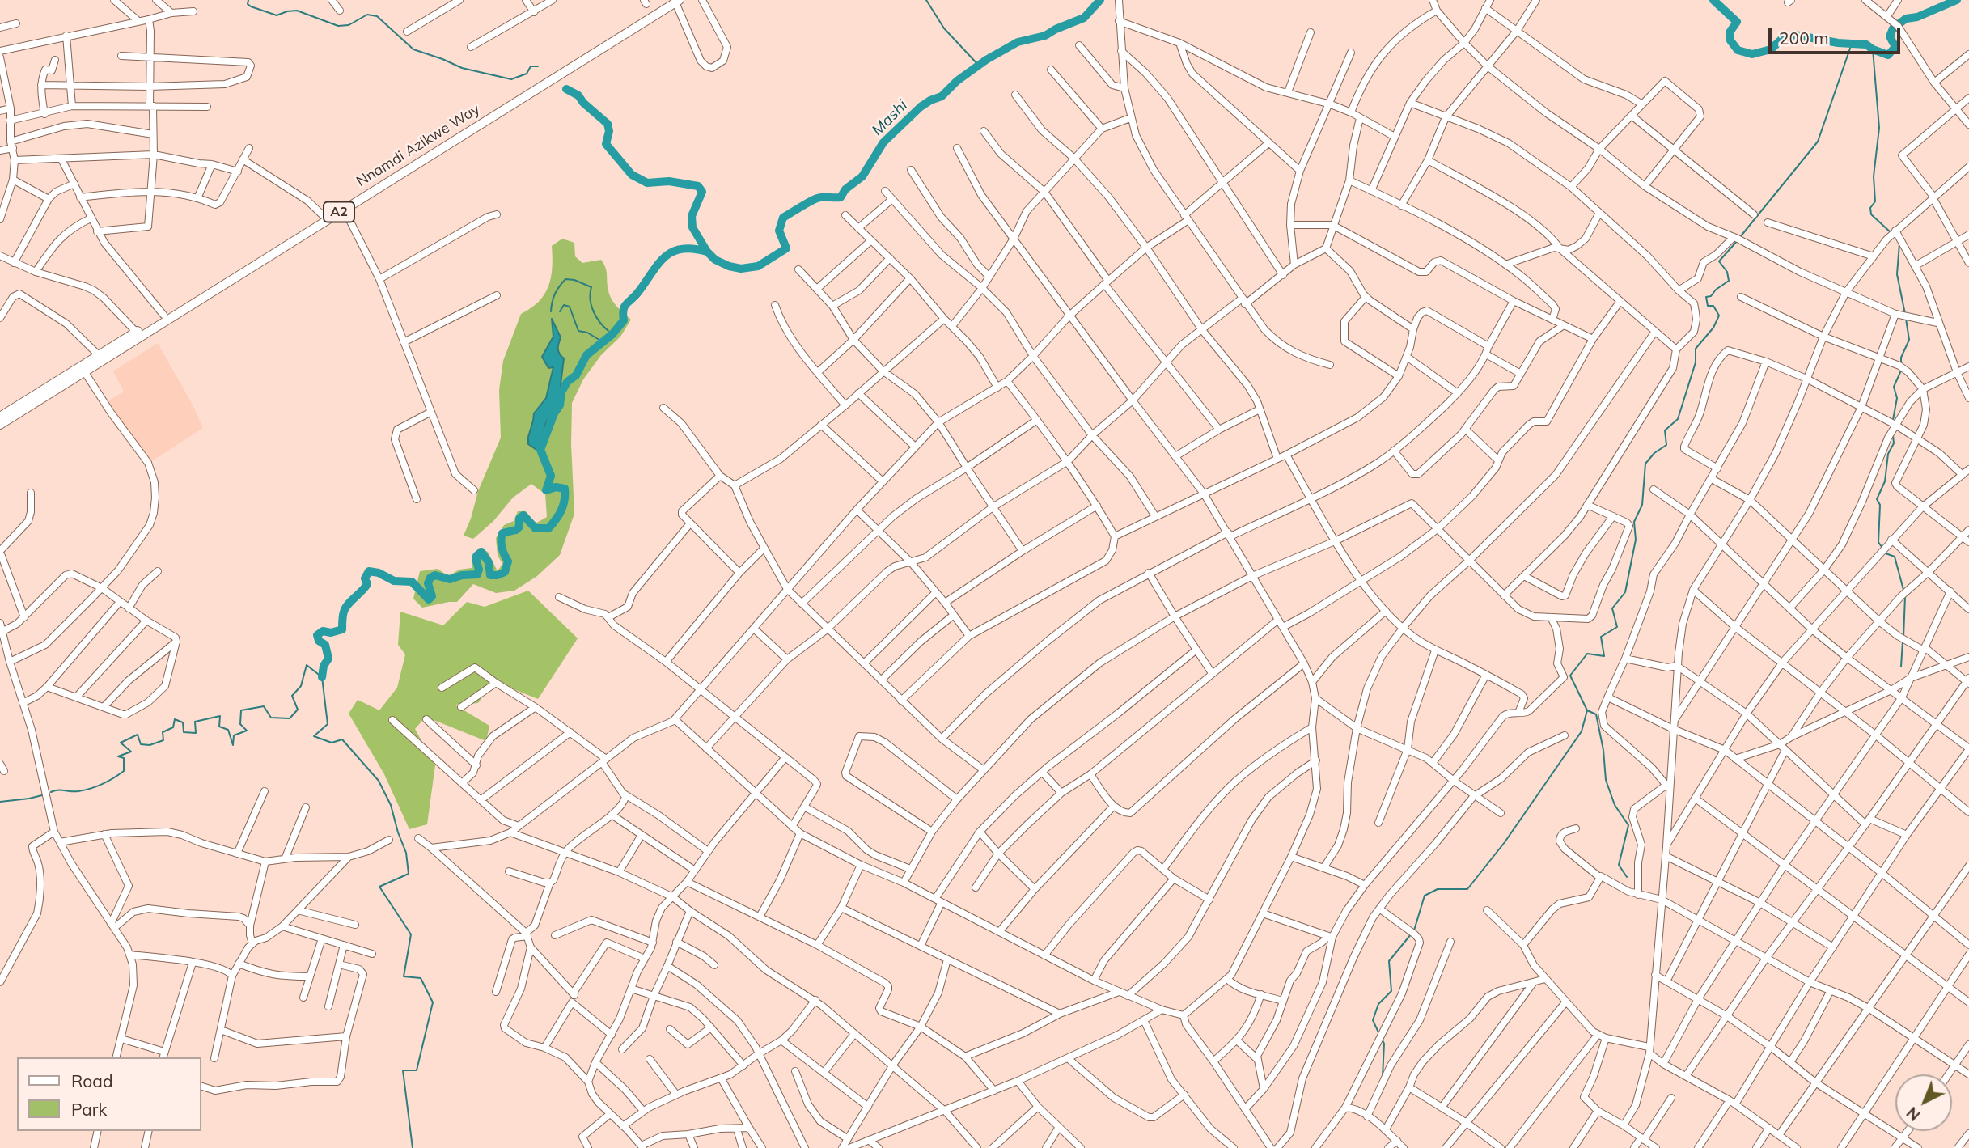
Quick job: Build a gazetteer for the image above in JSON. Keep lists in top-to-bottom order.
{
  "streets": {
    "highway": ["Nnamdi Azikwe Way", "A2"]
  },
  "water": ["Mashi"],
  "legend": ["Road", "Park"],
  "scale_bar": "200 m",
  "north": "bottom left"
}
